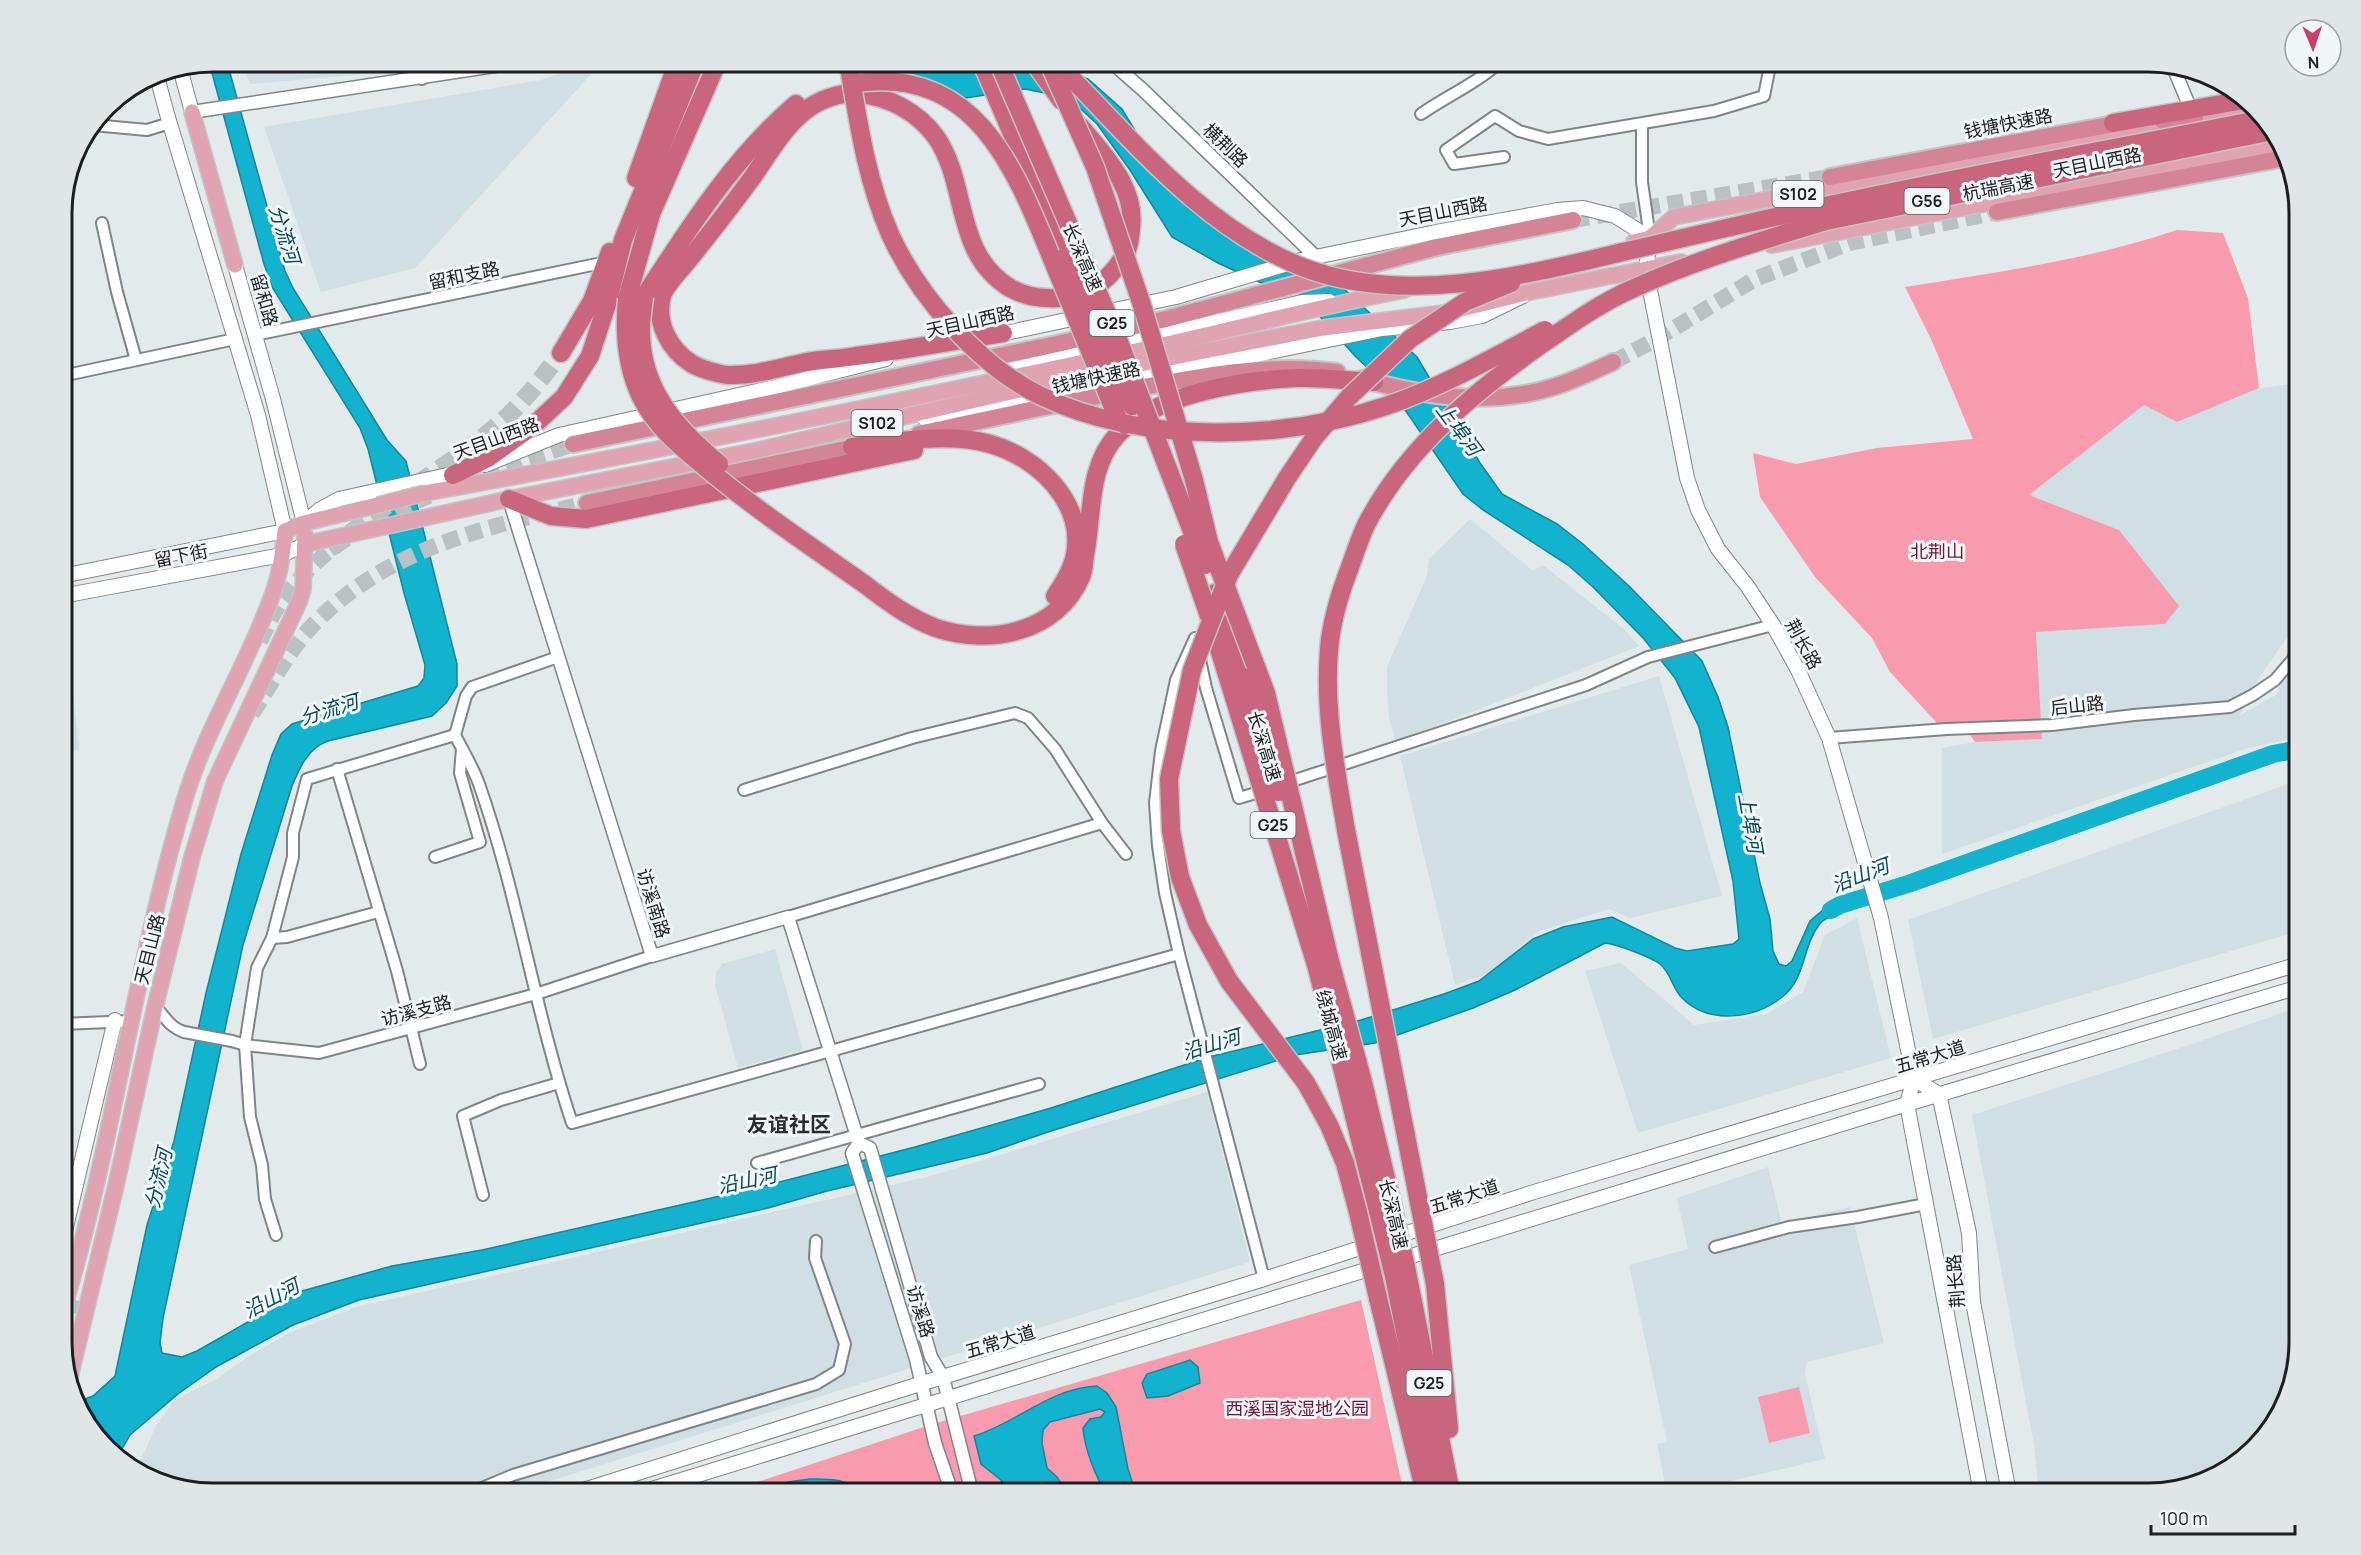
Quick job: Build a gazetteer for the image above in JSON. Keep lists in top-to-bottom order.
{
  "streets": {
    "highway": [
      "钱塘快速路",
      "杭瑞高速",
      "G56",
      "长深高速",
      "G25"
    ],
    "main road": [
      "天目山西路",
      "S102",
      "留和路",
      "留下街",
      "荆长路",
      "天目山路",
      "五常大道"
    ],
    "street": [
      "横荆路",
      "留和支路",
      "后山路",
      "访溪南路",
      "访溪支路",
      "访溪路"
    ]
  },
  "crossings": [
    ["横荆路", "天目山西路"],
    ["天目山西路", "留和路"],
    ["天目山西路", "留下街"],
    ["天目山西路", "荆长路"],
    ["天目山西路", "访溪南路"],
    ["天目山西路", "天目山路"],
    ["留和支路", "留和路"],
    ["留和路", "留下街"],
    ["留和路", "天目山路"],
    ["留下街", "天目山路"],
    ["荆长路", "后山路"],
    ["荆长路", "五常大道"],
    ["访溪南路", "访溪支路"],
    ["天目山路", "访溪支路"],
    ["五常大道", "访溪路"]
  ],
  "districts": ["友谊社区"],
  "water": ["分流河", "上埠河", "沿山河"],
  "parks": ["北荆山", "西溪国家湿地公园"],
  "scale_bar": "100 m",
  "north": "bottom"
}
